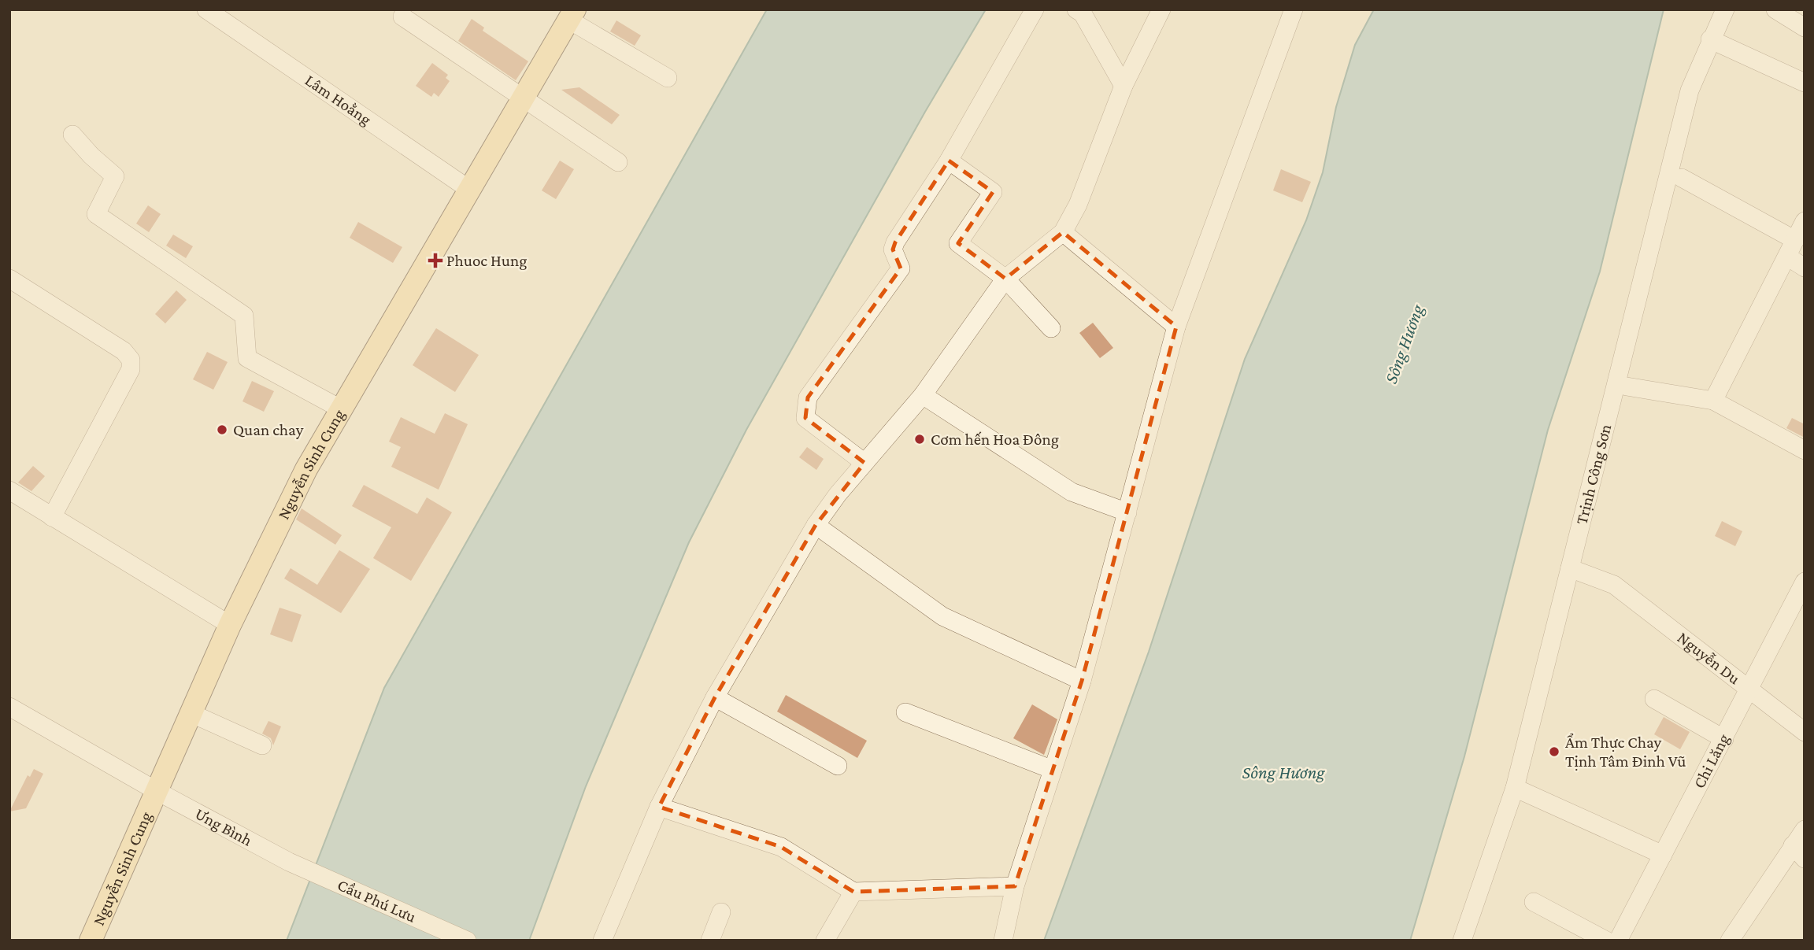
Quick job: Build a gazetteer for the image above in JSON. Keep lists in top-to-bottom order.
{
  "streets": {
    "main road": ["Nguyễn Sinh Cung"],
    "street": [
      "Lâm Hoằng",
      "Trịnh Công Sơn",
      "Nguyễn Du",
      "Chi Lăng",
      "Ưng Bình",
      "Cầu Phú Lưu"
    ]
  },
  "crossings": [
    ["Lâm Hoằng", "Nguyễn Sinh Cung"],
    ["Nguyễn Sinh Cung", "Ưng Bình"],
    ["Trịnh Công Sơn", "Nguyễn Du"],
    ["Nguyễn Du", "Chi Lăng"],
    ["Ưng Bình", "Cầu Phú Lưu"]
  ],
  "water": ["Sông Hương"],
  "places": {
    "health": ["Phuoc Hung"],
    "other": ["Quan chay", "Cơm hến Hoa Đông", "Ẩm Thực Chay Tịnh Tâm Đinh Vũ"]
  }
}
